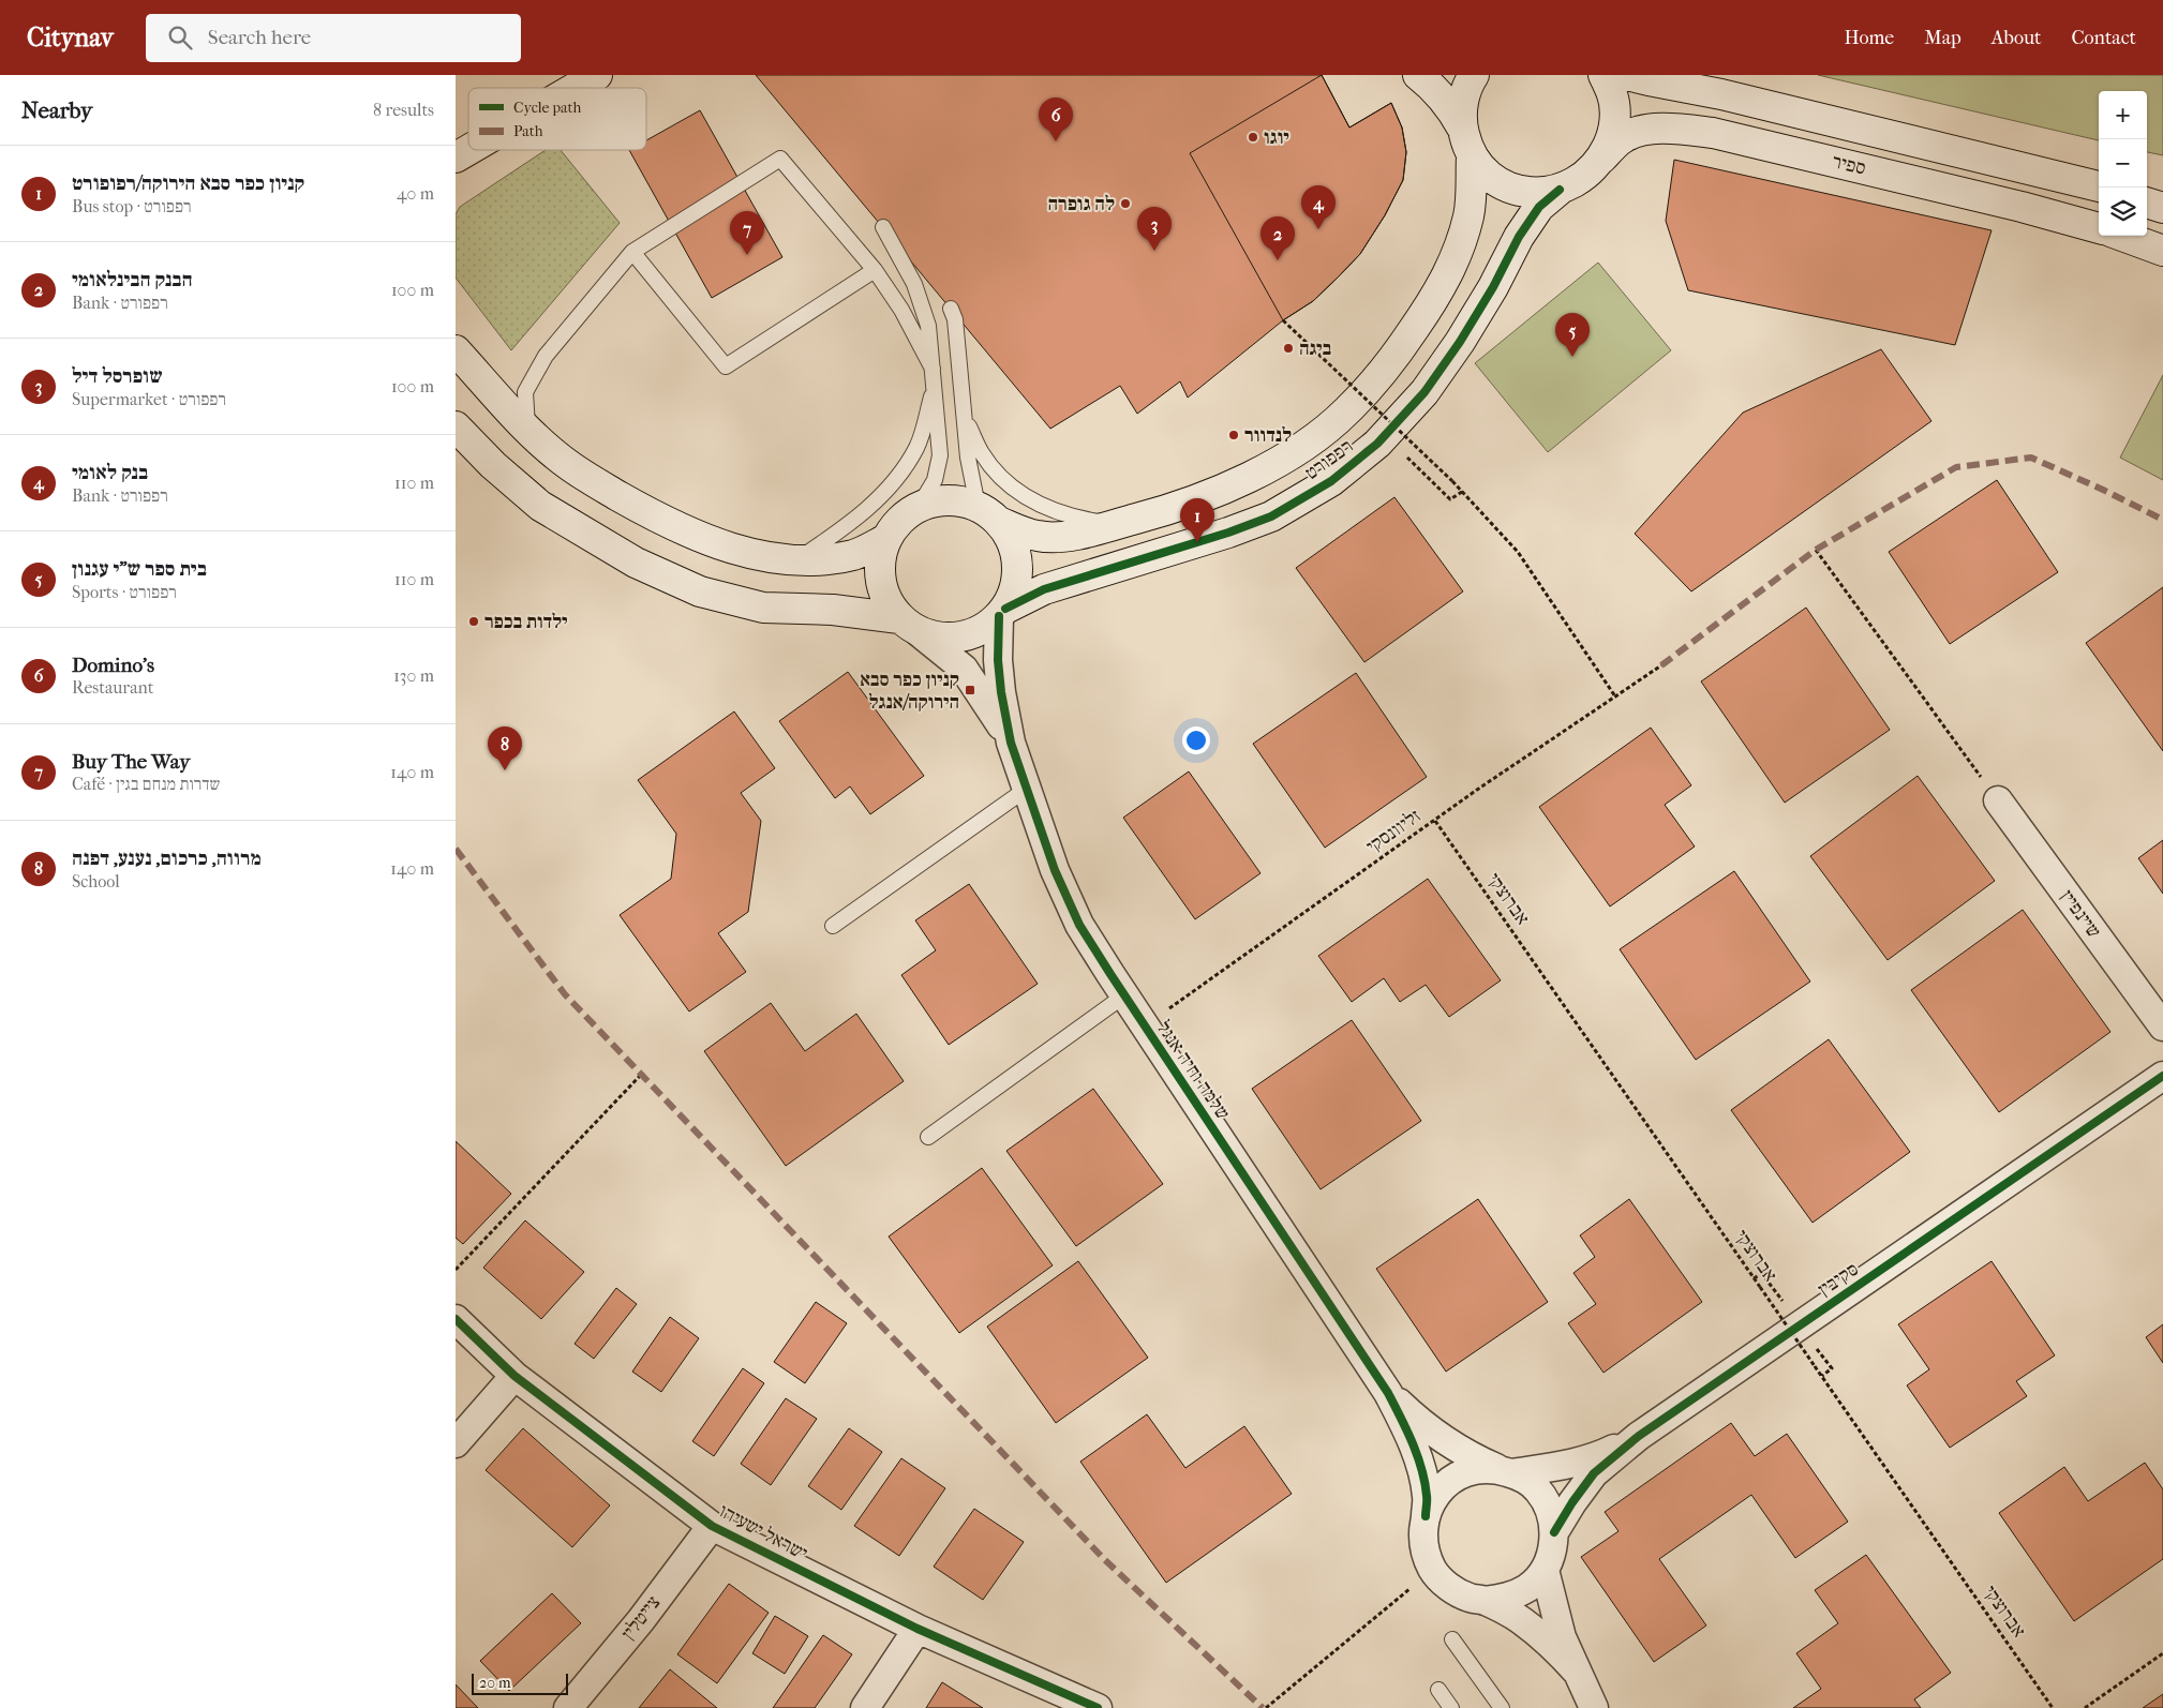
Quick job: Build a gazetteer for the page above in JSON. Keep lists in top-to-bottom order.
{
  "streets": {
    "street": [
      "ספיר",
      "רפפורט",
      "שיינפיין",
      "שלמה וחיה אנגל",
      "סקיבין",
      "ישראל ישעיהו",
      "צייטלין"
    ],
    "path": ["זליוונסקי", "אברוצקי"]
  },
  "crossings": [
    ["ספיר", "רפפורט"],
    ["רפפורט", "שלמה וחיה אנגל"],
    ["זליוונסקי", "אברוצקי"],
    ["זליוונסקי", "שלמה וחיה אנגל"],
    ["שלמה וחיה אנגל", "סקיבין"],
    ["ישראל ישעיהו", "צייטלין"]
  ],
  "places": {
    "other": [
      "יוגו",
      "לה גופרה",
      "ביגה",
      "לנדוור",
      "ילדות בכפר"
    ],
    "transit": ["קניון כפר סבא הירוקה/אנגל"]
  },
  "legend": ["Cycle path", "Path"],
  "scale_bar": "20 m",
  "page": {
    "header": "Citynav",
    "search": "Search here",
    "nav": [
      "Home",
      "Map",
      "About",
      "Contact"
    ],
    "heading": ["Nearby", "8 results"],
    "map_buttons": ["+", "−"],
    "pins": [
      "6",
      "4",
      "3",
      "7",
      "2",
      "5",
      "1",
      "8"
    ],
    "list": [
      {
        "mark": "1",
        "name": "קניון כפר סבא הירוקה/רפופורט",
        "note": "Bus stop · רפפורט",
        "value": "40 m"
      },
      {
        "mark": "2",
        "name": "הבנק הבינלאומי",
        "note": "Bank · רפפורט",
        "value": "100 m"
      },
      {
        "mark": "3",
        "name": "שופרסל דיל",
        "note": "Supermarket · רפפורט",
        "value": "100 m"
      },
      {
        "mark": "4",
        "name": "בנק לאומי",
        "note": "Bank · רפפורט",
        "value": "110 m"
      },
      {
        "mark": "5",
        "name": "בית ספר ש\"י עגנון",
        "note": "Sports · רפפורט",
        "value": "110 m"
      },
      {
        "mark": "6",
        "name": "Domino's",
        "note": "Restaurant",
        "value": "130 m"
      },
      {
        "mark": "7",
        "name": "Buy The Way",
        "note": "Café · שדרות מנחם בגין",
        "value": "140 m"
      },
      {
        "mark": "8",
        "name": "מרווה, כרכום, נענע, דפנה",
        "note": "School",
        "value": "140 m"
      }
    ],
    "scale": "20 m"
  }
}
